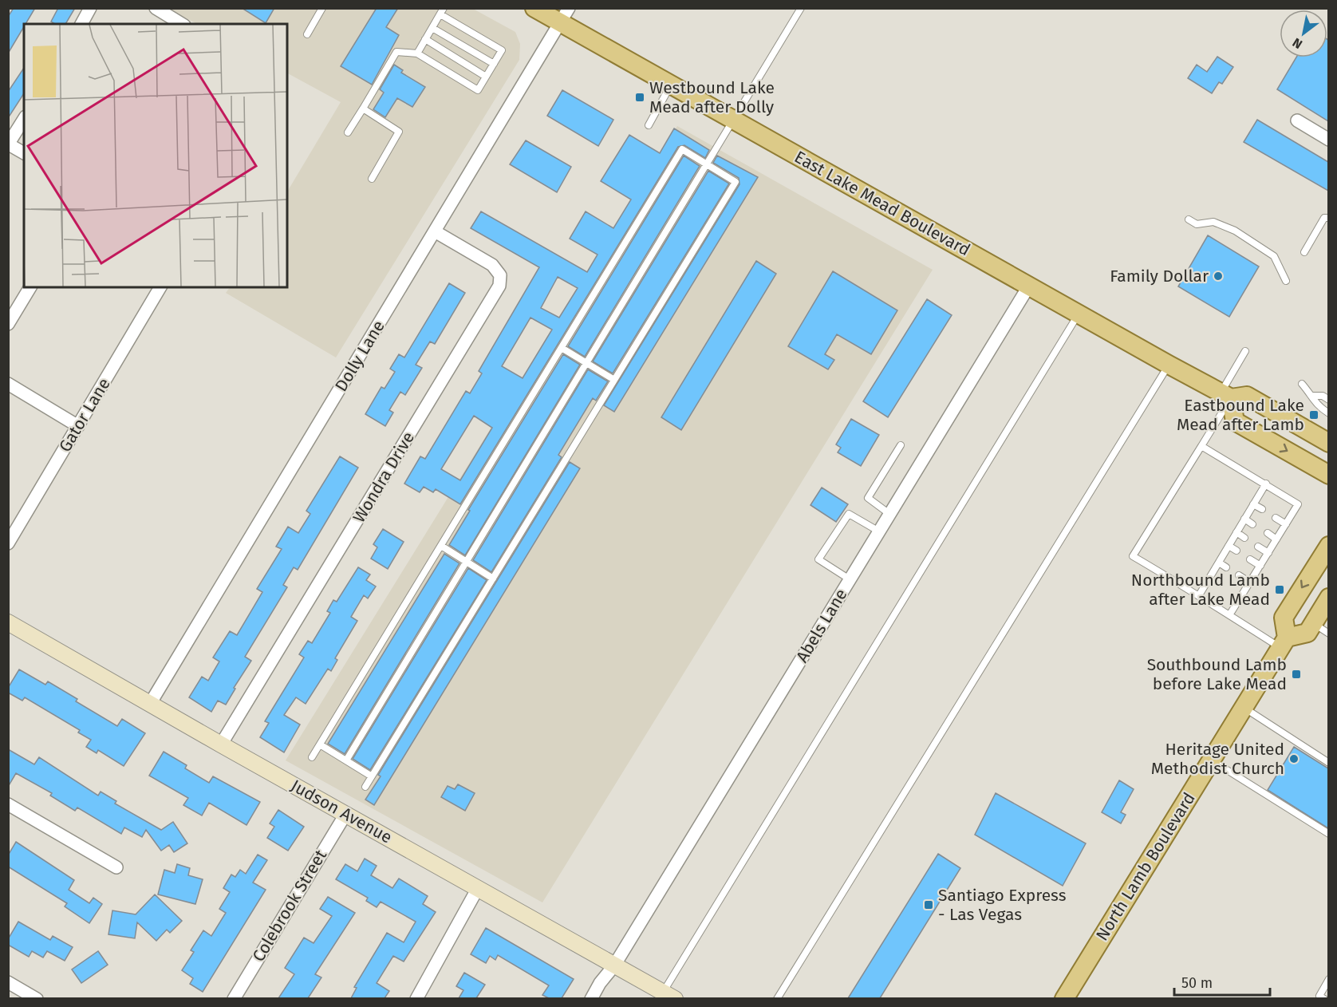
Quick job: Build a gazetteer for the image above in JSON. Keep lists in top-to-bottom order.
{
  "streets": {
    "main road": ["East Lake Mead Boulevard", "North Lamb Boulevard"],
    "street": [
      "Dolly Lane",
      "Gator Lane",
      "Wondra Drive",
      "Abels Lane",
      "Judson Avenue",
      "Colebrook Street"
    ]
  },
  "crossings": [
    ["East Lake Mead Boulevard", "Dolly Lane"],
    ["East Lake Mead Boulevard", "Abels Lane"],
    ["Dolly Lane", "Wondra Drive"],
    ["Dolly Lane", "Judson Avenue"],
    ["Wondra Drive", "Judson Avenue"],
    ["Abels Lane", "Judson Avenue"],
    ["Judson Avenue", "Colebrook Street"]
  ],
  "places": {
    "transit": [
      "Westbound Lake Mead after Dolly",
      "Eastbound Lake Mead after Lamb",
      "Northbound Lamb after Lake Mead",
      "Southbound Lamb before Lake Mead",
      "Santiago Express - Las Vegas"
    ],
    "other": ["Family Dollar", "Heritage United Methodist Church"]
  },
  "scale_bar": "50 m",
  "north": "bottom left"
}
